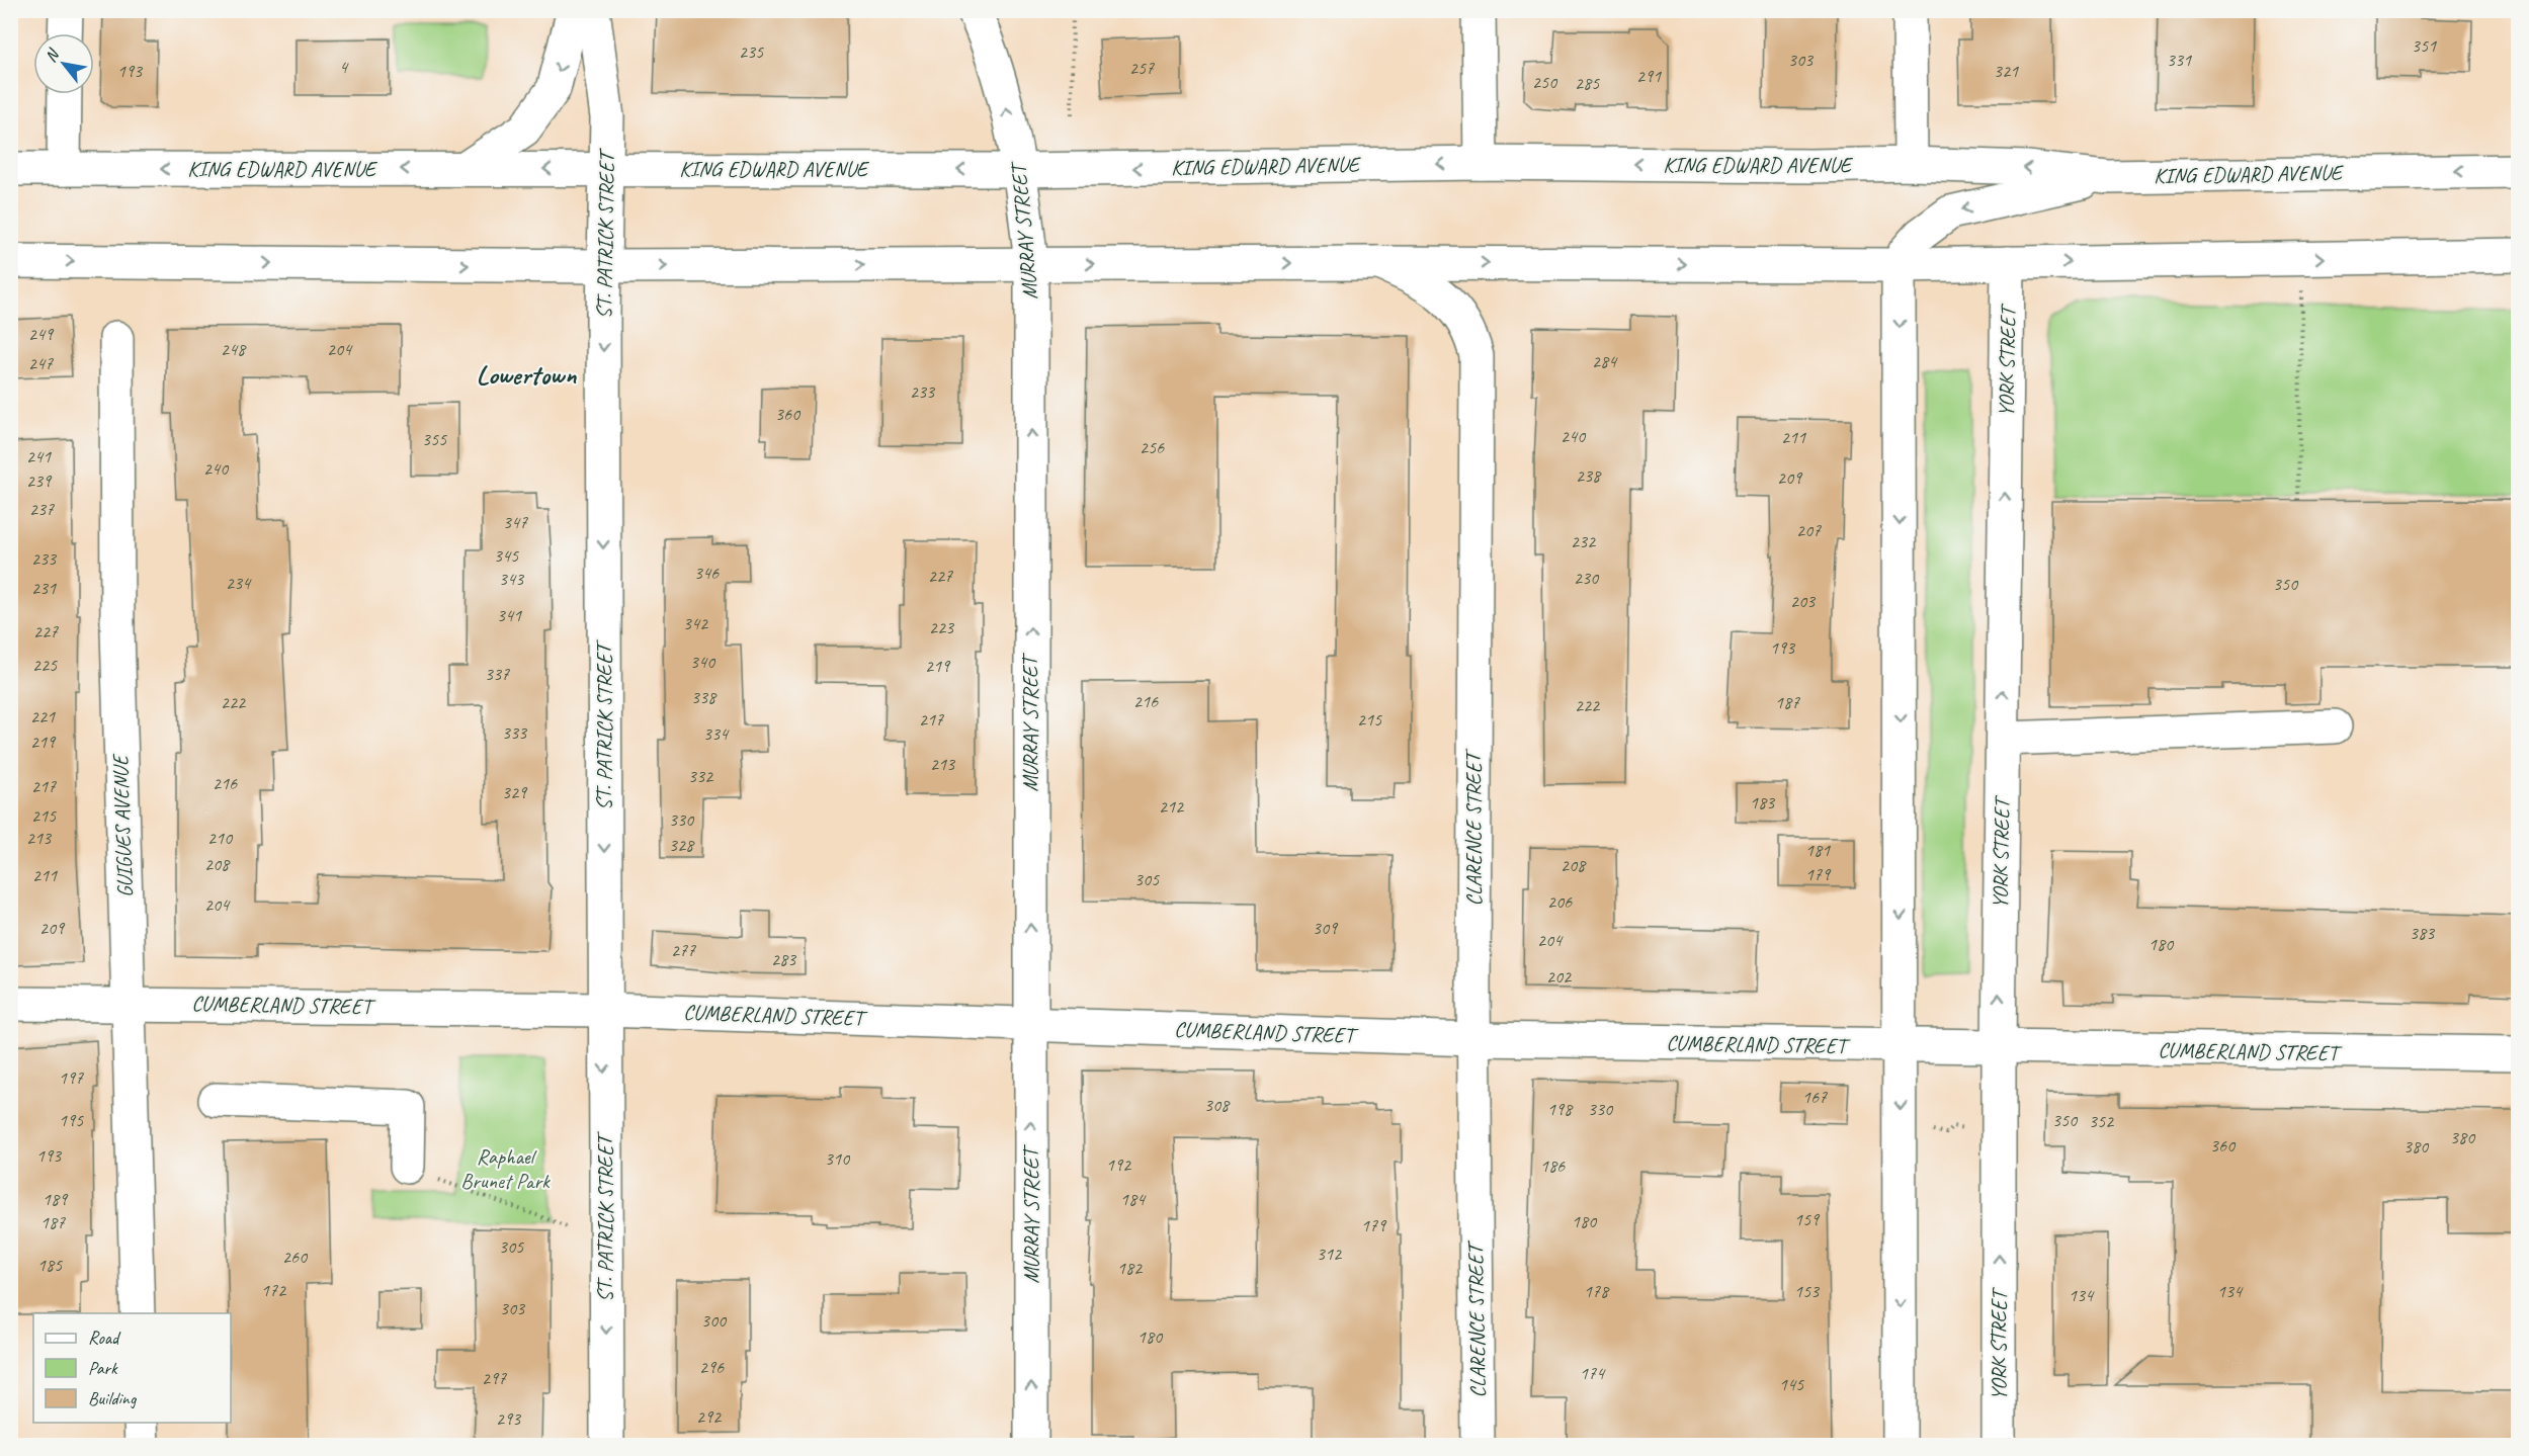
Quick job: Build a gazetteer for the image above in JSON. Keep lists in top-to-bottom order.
{
  "streets": {
    "main road": [
      "KING EDWARD AVENUE",
      "MURRAY STREET",
      "ST. PATRICK STREET",
      "YORK STREET",
      "GUIGUES AVENUE",
      "CLARENCE STREET",
      "CUMBERLAND STREET"
    ]
  },
  "crossings": [
    ["KING EDWARD AVENUE", "MURRAY STREET"],
    ["KING EDWARD AVENUE", "ST. PATRICK STREET"],
    ["MURRAY STREET", "CUMBERLAND STREET"],
    ["ST. PATRICK STREET", "CUMBERLAND STREET"],
    ["YORK STREET", "CUMBERLAND STREET"],
    ["GUIGUES AVENUE", "CUMBERLAND STREET"],
    ["CLARENCE STREET", "CUMBERLAND STREET"]
  ],
  "one_way": ["MURRAY STREET", "ST. PATRICK STREET"],
  "districts": ["Lowertown"],
  "parks": ["Raphael Brunet Park"],
  "house_numbers": [
    "351",
    "235",
    "303",
    "331",
    "4",
    "257",
    "193",
    "321",
    "291",
    "250",
    "285",
    "249",
    "248",
    "204",
    "284",
    "247",
    "233",
    "360",
    "240",
    "211",
    "355",
    "256",
    "241",
    "240",
    "238",
    "209",
    "239",
    "237",
    "347",
    "207",
    "232",
    "345",
    "233",
    "346",
    "227",
    "230",
    "343",
    "234",
    "350",
    "231",
    "203",
    "341",
    "342",
    "223",
    "227",
    "193",
    "340",
    "225",
    "219",
    "337",
    "338",
    "216",
    "222",
    "187",
    "222",
    "221",
    "217",
    "215",
    "333",
    "334",
    "219",
    "213",
    "332",
    "216",
    "217",
    "329",
    "183",
    "212",
    "215",
    "330",
    "213",
    "210",
    "328",
    "181",
    "208",
    "208",
    "179",
    "211",
    "305",
    "206",
    "204",
    "209",
    "309",
    "383",
    "204",
    "180",
    "277",
    "283",
    "202",
    "197",
    "167",
    "308",
    "198",
    "330",
    "195",
    "350",
    "352",
    "380",
    "360",
    "380",
    "193",
    "310",
    "192",
    "186",
    "189",
    "184",
    "159",
    "180",
    "187",
    "179",
    "305",
    "312",
    "260",
    "185",
    "182",
    "172",
    "178",
    "153",
    "134",
    "134",
    "303",
    "300",
    "180",
    "296",
    "174",
    "297",
    "145",
    "292",
    "293"
  ],
  "legend": ["Road", "Park", "Building"],
  "north": "top left"
}
